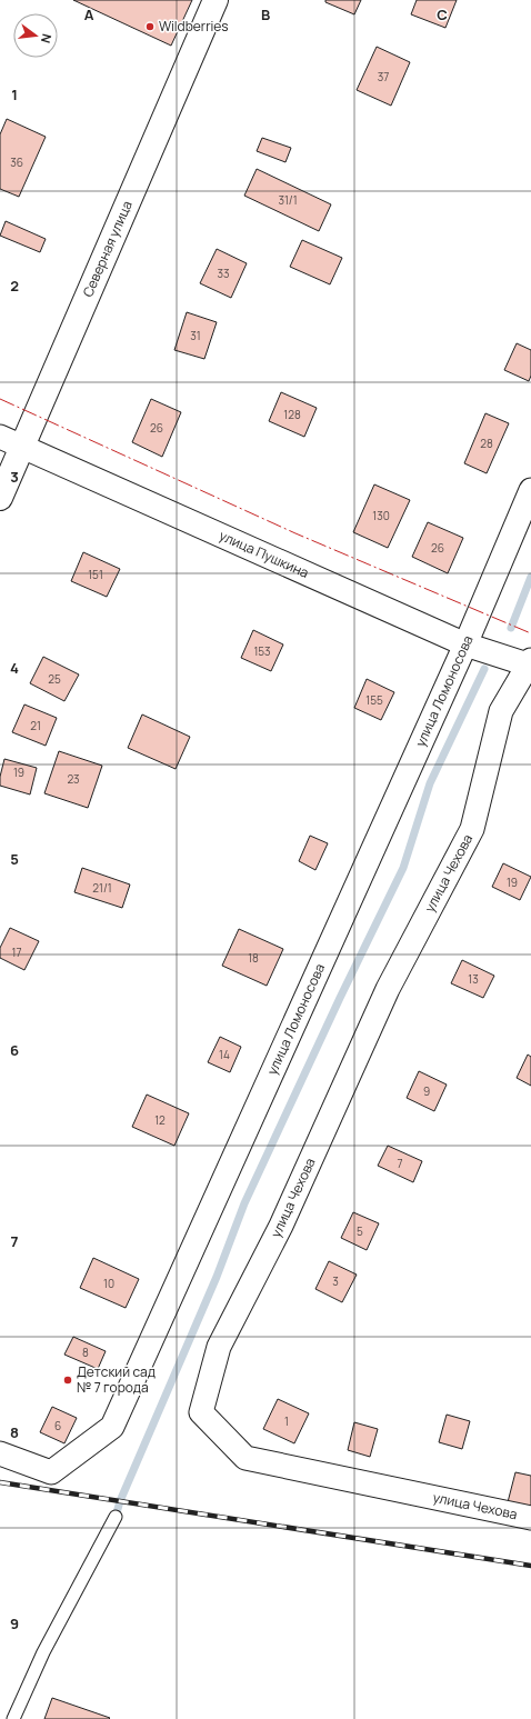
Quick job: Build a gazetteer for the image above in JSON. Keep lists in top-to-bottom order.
{
  "streets": {
    "main road": ["Северная улица"],
    "street": ["улица Пушкина", "улица Ломоносова", "улица Чехова"]
  },
  "crossings": [
    ["Северная улица", "улица Пушкина"],
    ["улица Пушкина", "улица Ломоносова"],
    ["улица Пушкина", "улица Чехова"]
  ],
  "places": ["Wildberries", "Детский сад № 7 города"],
  "house_numbers": [
    "37",
    "36",
    "31/1",
    "33",
    "31",
    "128",
    "26",
    "28",
    "130",
    "26",
    "151",
    "153",
    "25",
    "155",
    "21",
    "19",
    "23",
    "19",
    "21/1",
    "17",
    "18",
    "13",
    "14",
    "9",
    "12",
    "7",
    "5",
    "3",
    "10",
    "8",
    "1",
    "6"
  ],
  "north": "right",
  "grid": {
    "columns": ["A", "B", "C"],
    "rows": [
      "1",
      "2",
      "3",
      "4",
      "5",
      "6",
      "7",
      "8",
      "9"
    ]
  }
}
